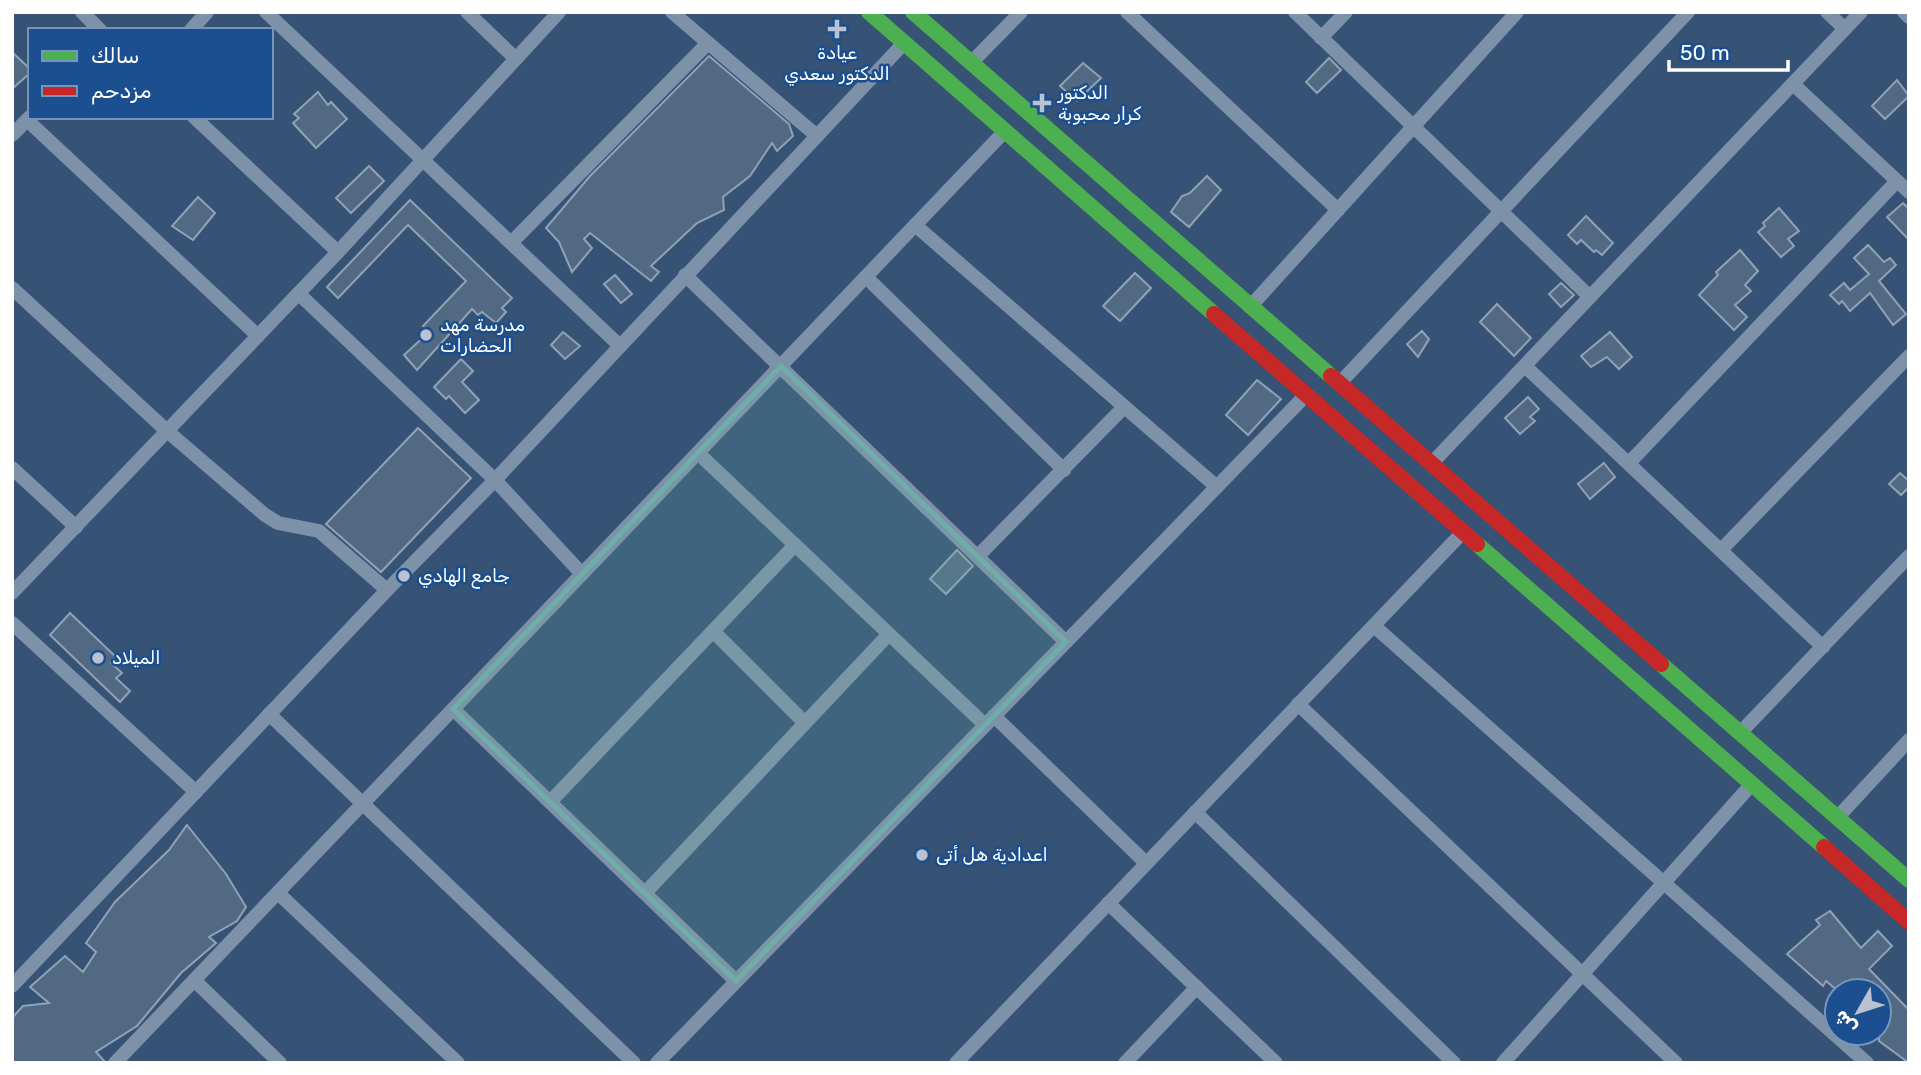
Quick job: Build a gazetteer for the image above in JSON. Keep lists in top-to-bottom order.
{
  "places": {
    "health": ["عيادة الدكتور سعدي", "الدكتور كرار محبوبة"],
    "other": [
      "مدرسة مهد الحضارات",
      "جامع الهادي",
      "الميلاد",
      "اعدادية هل أتى"
    ]
  },
  "legend": ["سالك", "مزدحم"],
  "scale_bar": "50 m",
  "north": "bottom left"
}
